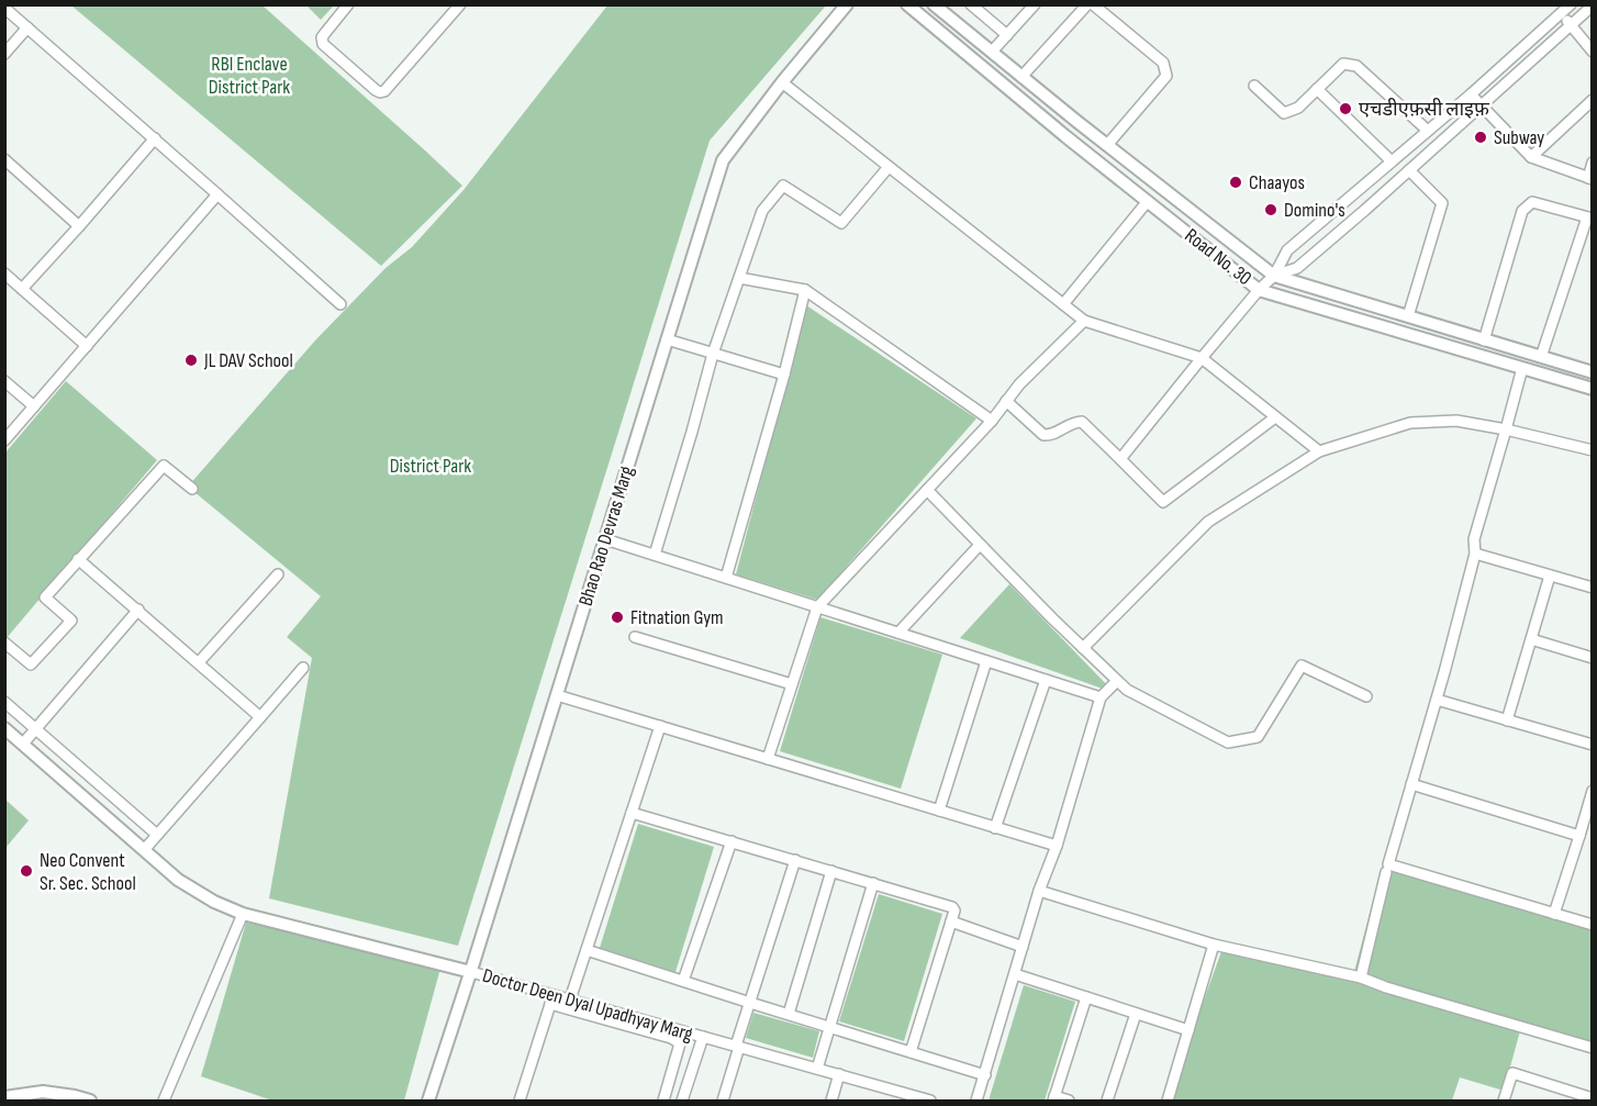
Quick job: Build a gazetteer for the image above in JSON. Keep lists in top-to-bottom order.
{
  "streets": {
    "street": ["Road No. 30", "Bhao Rao Devras Marg", "Doctor Deen Dyal Upadhyay Marg"]
  },
  "crossings": [
    ["Bhao Rao Devras Marg", "Doctor Deen Dyal Upadhyay Marg"]
  ],
  "parks": ["RBI Enclave District Park", "District Park"],
  "places": [
    "एचडीएफ़सी लाइफ़",
    "Subway",
    "Chaayos",
    "Domino's",
    "JL DAV School",
    "Fitnation Gym",
    "Neo Convent Sr. Sec. School"
  ]
}
